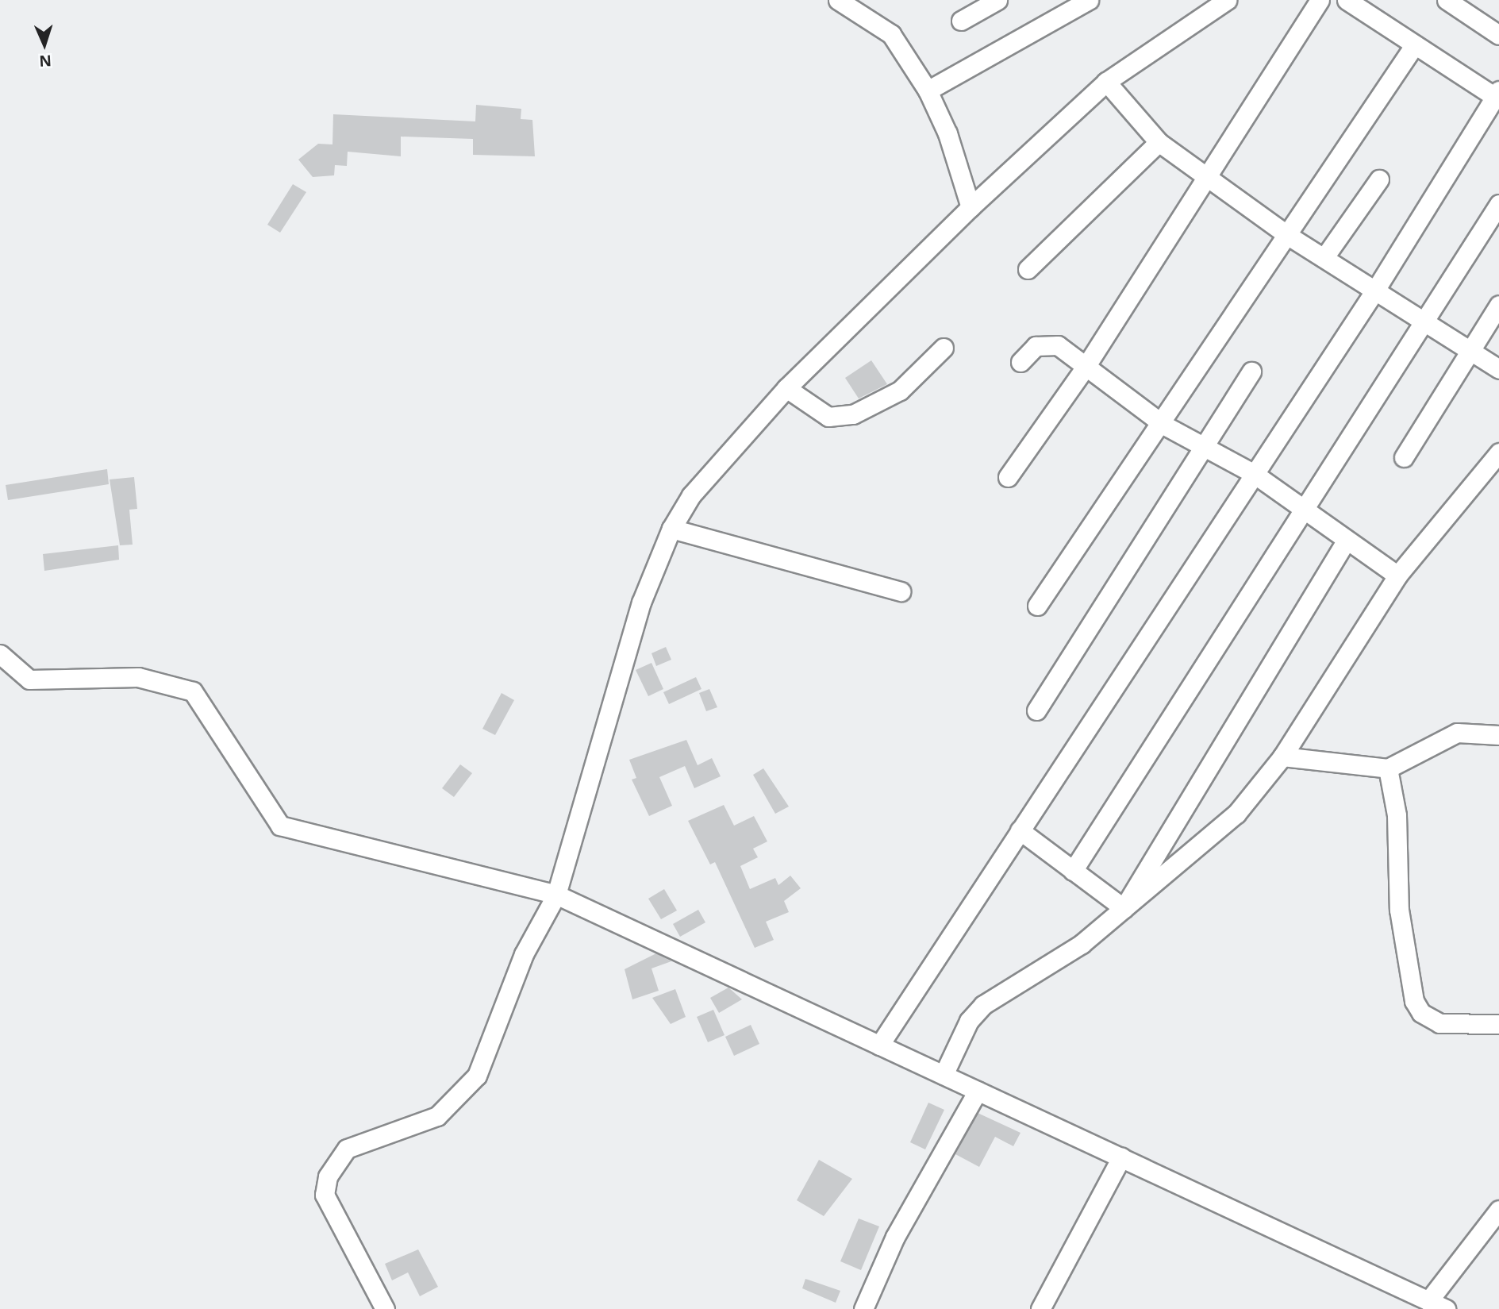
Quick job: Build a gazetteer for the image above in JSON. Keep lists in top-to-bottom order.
{
  "north": "bottom"
}
